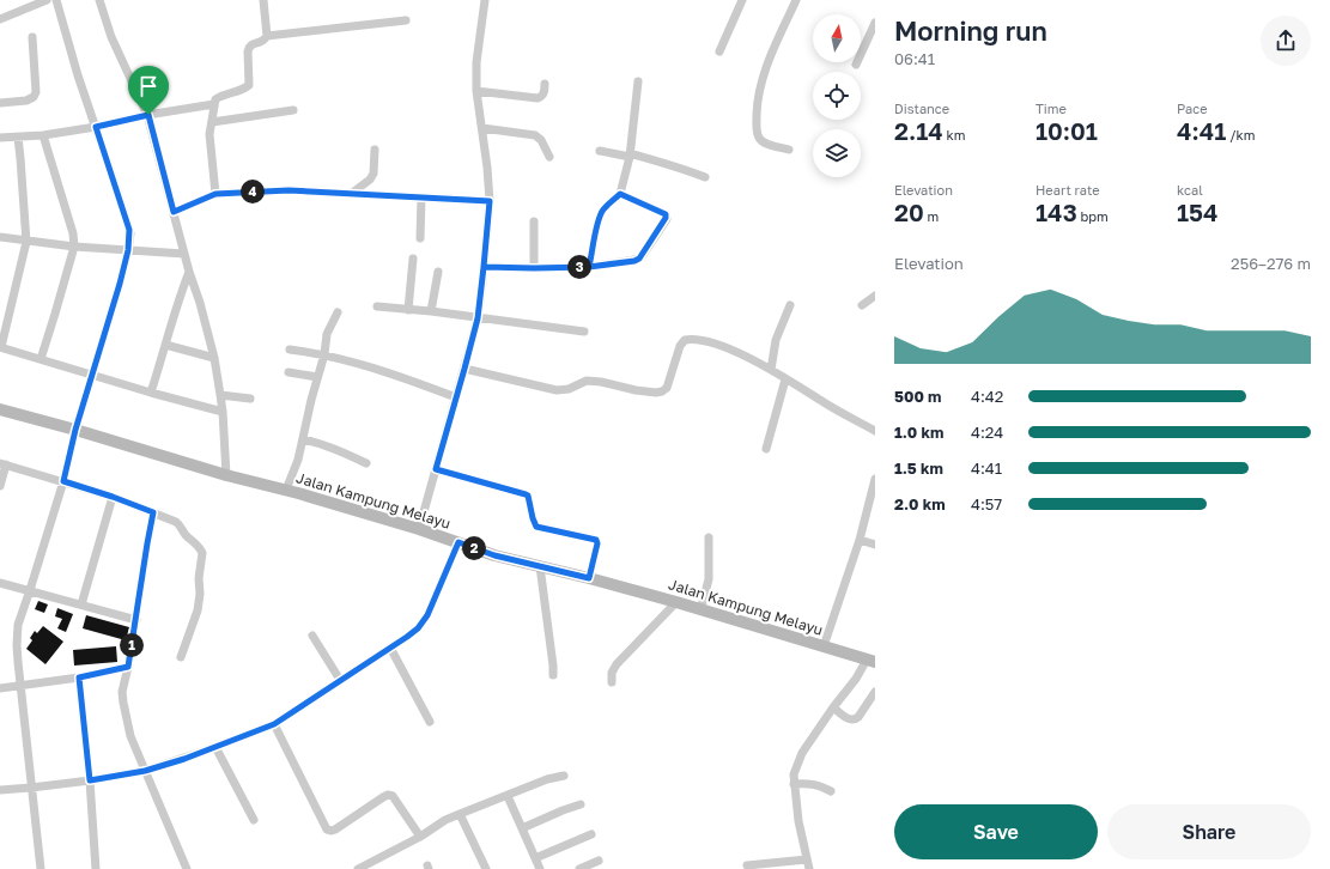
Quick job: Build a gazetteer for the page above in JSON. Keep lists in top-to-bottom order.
{
  "streets": {
    "main road": ["Jalan Kampung Melayu"]
  },
  "north": "top",
  "page": {
    "heading": ["Morning run", "06:41"],
    "stats": [
      ["Distance", "2.14 km"],
      ["Time", "10:01"],
      ["Pace", "4:41 /km"],
      ["Elevation", "20 m"],
      ["Heart rate", "143 bpm"],
      ["kcal", "154"]
    ],
    "pins": [
      "4",
      "3",
      "2",
      "1"
    ],
    "chart": ["Elevation", "256–276 m"],
    "list": [
      {
        "name": "500 m",
        "note": "4:42"
      },
      {
        "name": "1.0 km",
        "note": "4:24"
      },
      {
        "name": "1.5 km",
        "note": "4:41"
      },
      {
        "name": "2.0 km",
        "note": "4:57"
      }
    ],
    "buttons": ["Save", "Share"]
  }
}
